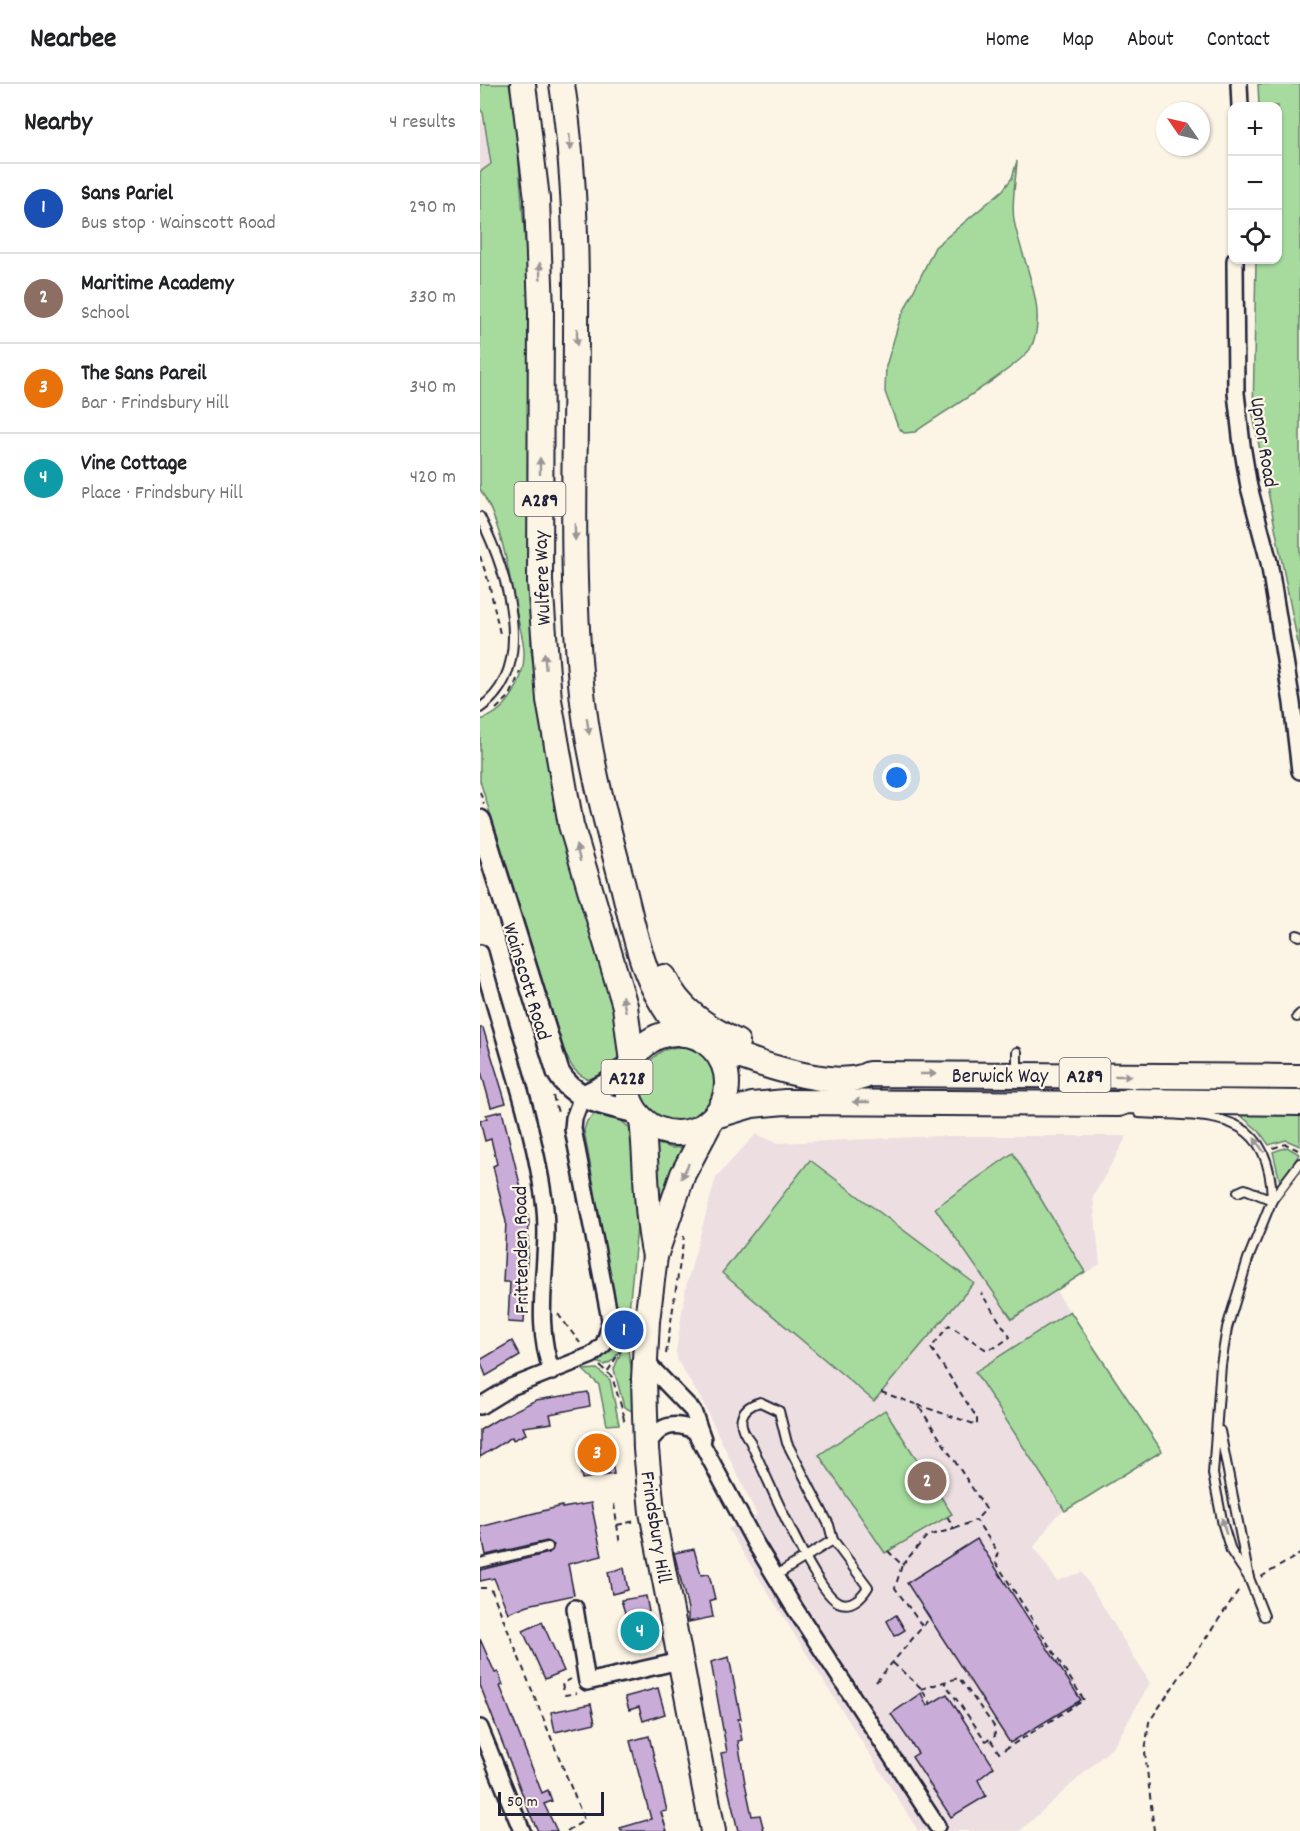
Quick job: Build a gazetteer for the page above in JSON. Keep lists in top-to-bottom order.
{
  "streets": {
    "main road": [
      "A289",
      "Wulfere Way",
      "Berwick Way",
      "A228",
      "Frindsbury Hill"
    ],
    "street": ["Upnor Road", "Wainscott Road", "Frittenden Road"]
  },
  "crossings": [
    ["A289", "Wulfere Way"],
    ["A289", "Berwick Way"],
    ["Wulfere Way", "Wainscott Road"],
    ["Wulfere Way", "Berwick Way"],
    ["Wulfere Way", "A228"],
    ["Wulfere Way", "Frindsbury Hill"],
    ["Wainscott Road", "Berwick Way"],
    ["Wainscott Road", "A228"],
    ["Wainscott Road", "Frindsbury Hill"],
    ["Berwick Way", "A228"],
    ["Berwick Way", "Frindsbury Hill"],
    ["A228", "Frindsbury Hill"]
  ],
  "scale_bar": "50 m",
  "north": "top left",
  "page": {
    "header": "Nearbee",
    "nav": [
      "Home",
      "Map",
      "About",
      "Contact"
    ],
    "heading": ["Nearby", "4 results"],
    "map_buttons": ["+", "−"],
    "list": [
      {
        "mark": "1",
        "name": "Sans Pariel",
        "note": "Bus stop · Wainscott Road",
        "value": "290 m"
      },
      {
        "mark": "2",
        "name": "Maritime Academy",
        "note": "School",
        "value": "330 m"
      },
      {
        "mark": "3",
        "name": "The Sans Pareil",
        "note": "Bar · Frindsbury Hill",
        "value": "340 m"
      },
      {
        "mark": "4",
        "name": "Vine Cottage",
        "note": "Place · Frindsbury Hill",
        "value": "420 m"
      }
    ],
    "pins": [
      "1",
      "3",
      "2",
      "4"
    ],
    "scale": "50 m"
  }
}
